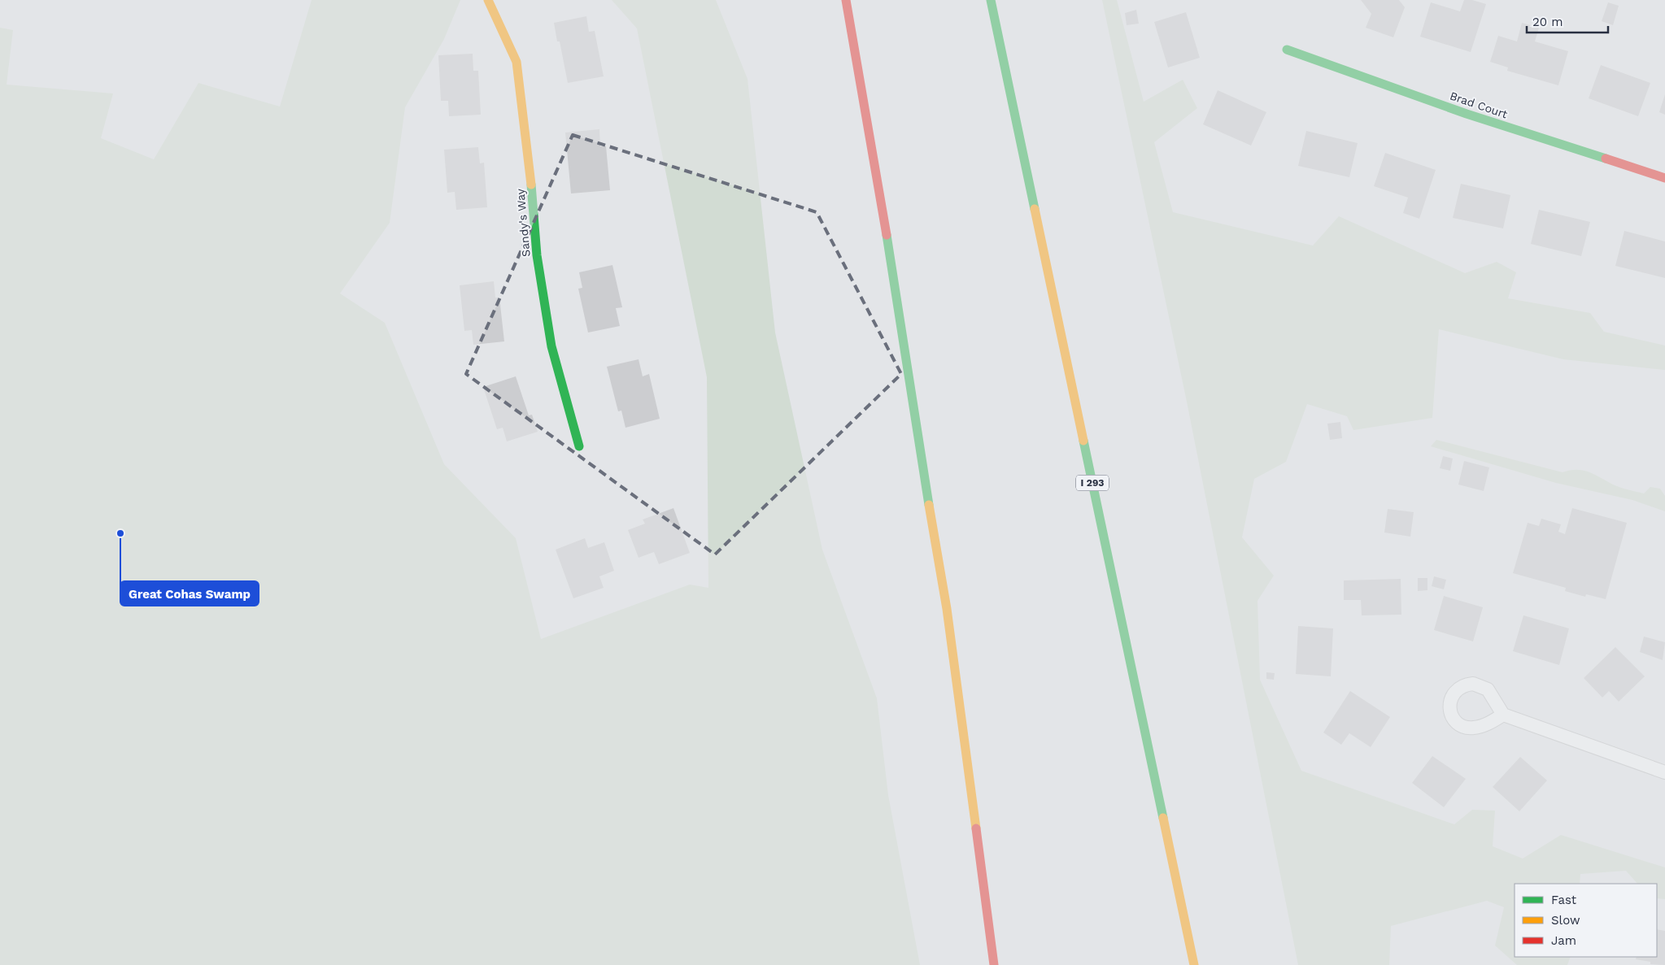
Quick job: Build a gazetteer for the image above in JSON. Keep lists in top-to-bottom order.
{
  "streets": {
    "main road": ["Brad Court", "Sandy's Way", "I 293"]
  },
  "places": ["Great Cohas Swamp"],
  "legend": ["Fast", "Slow", "Jam"],
  "scale_bar": "20 m"
}
